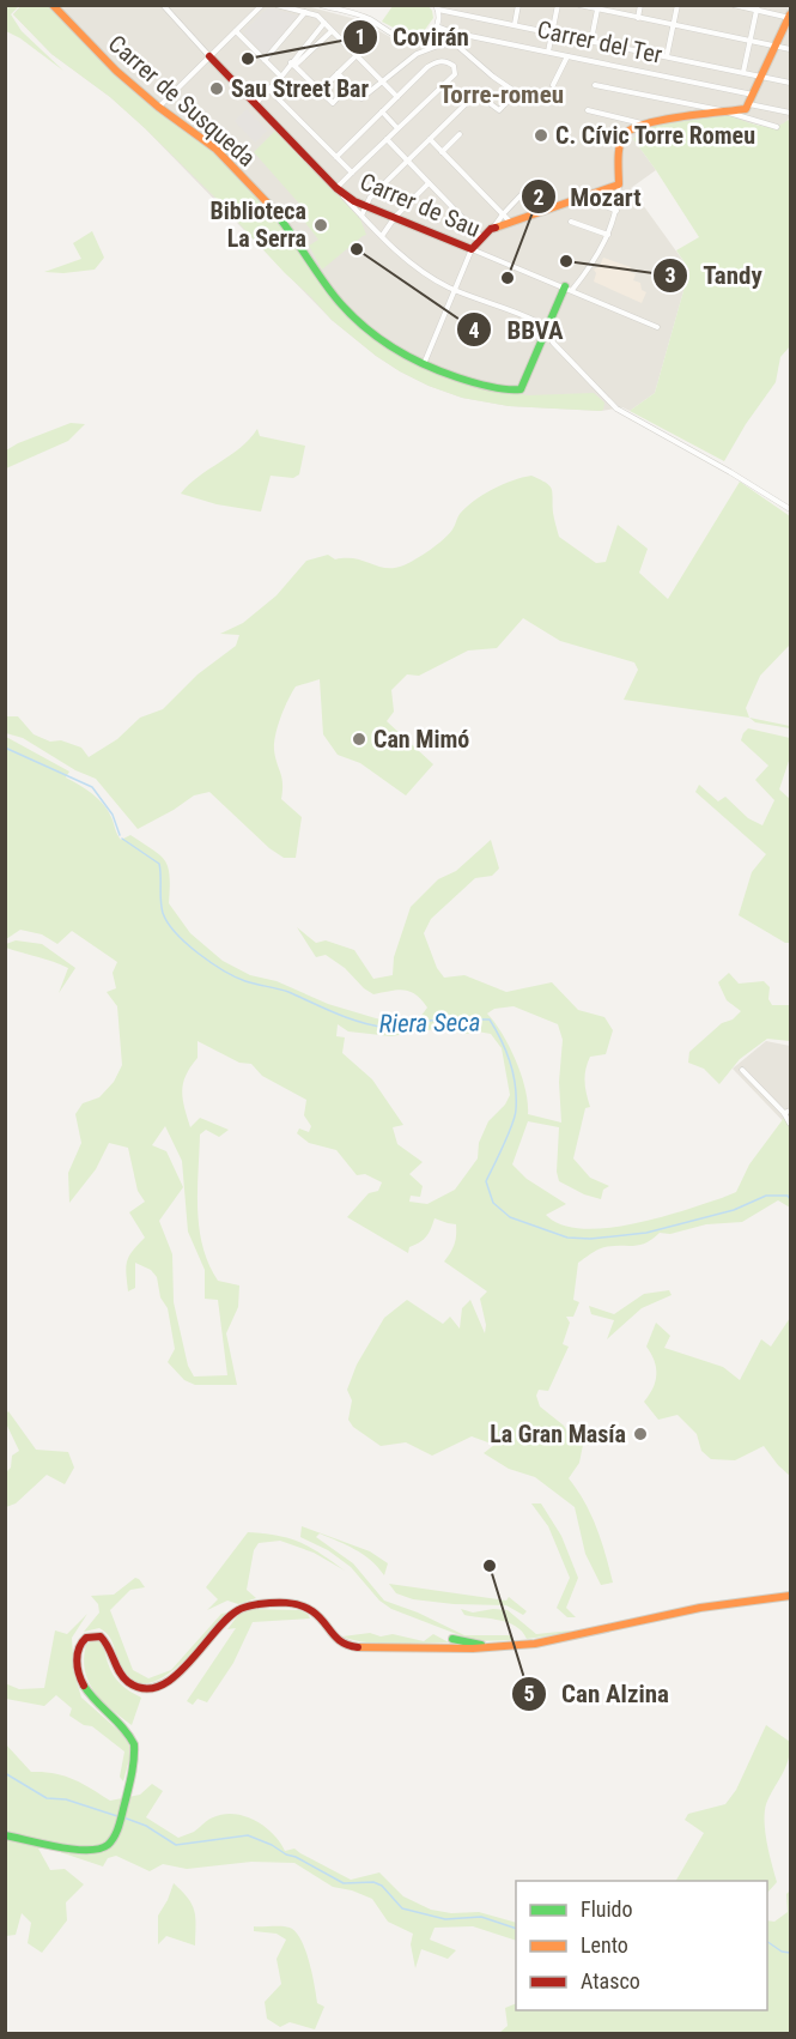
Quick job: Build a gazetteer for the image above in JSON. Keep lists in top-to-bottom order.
{
  "streets": {
    "street": ["Carrer del Ter", "Carrer de Susqueda", "Carrer de Sau"]
  },
  "districts": ["Torre-romeu"],
  "water": ["Riera Seca"],
  "places": [
    "Covirán",
    "Sau Street Bar",
    "C. Cívic Torre Romeu",
    "Biblioteca La Serra",
    "BBVA",
    "Tandy",
    "Mozart",
    "Can Mimó",
    "La Gran Masía",
    "Can Alzina"
  ],
  "legend": ["Fluido", "Lento", "Atasco"]
}
